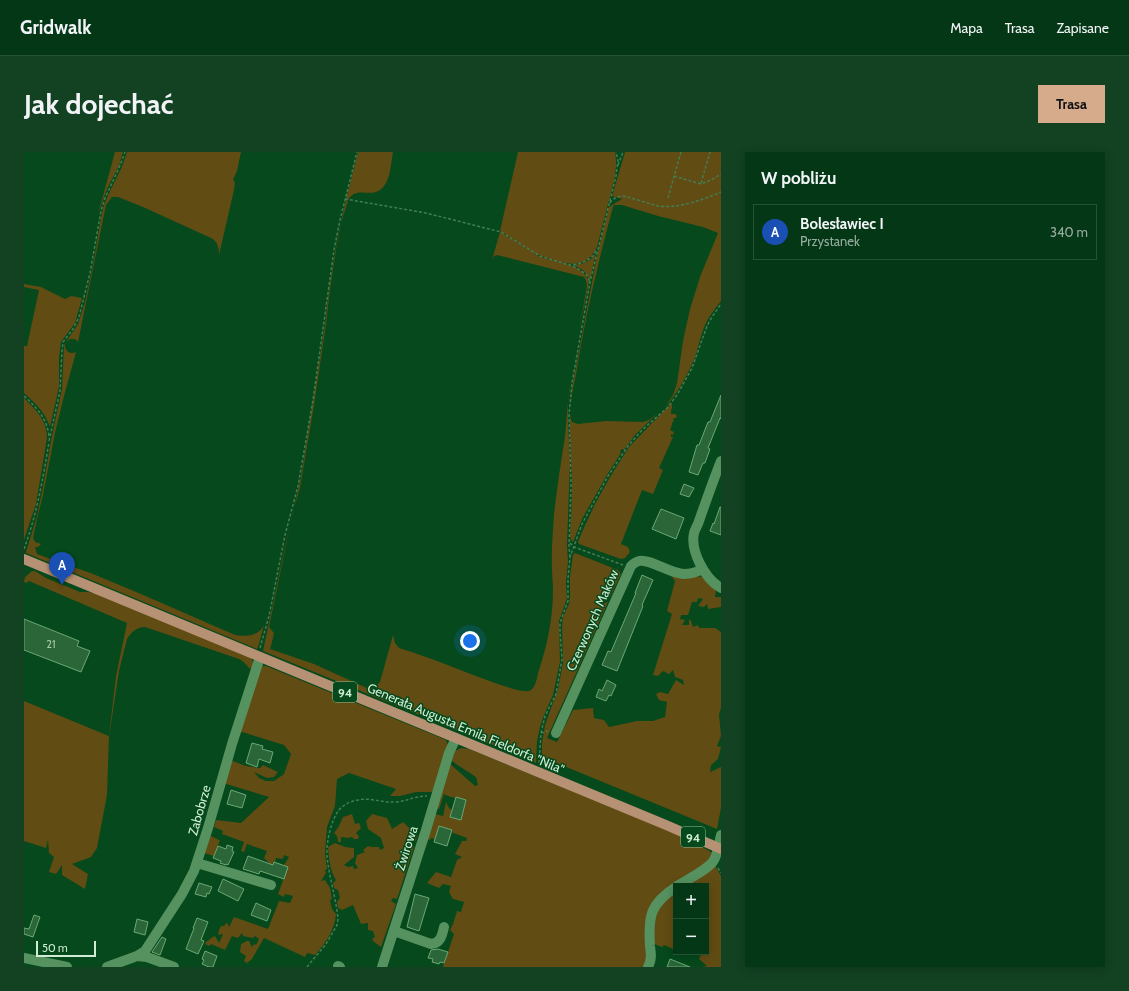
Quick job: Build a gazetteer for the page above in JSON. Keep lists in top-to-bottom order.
{
  "streets": {
    "main road": ["94", "Generała Augusta Emila Fieldorfa \"Nila\""],
    "street": ["Czerwonych Maków", "Zabobrze", "Żwirowa"]
  },
  "crossings": [
    ["Generała Augusta Emila Fieldorfa \"Nila\"", "Zabobrze"],
    ["Generała Augusta Emila Fieldorfa \"Nila\"", "Żwirowa"]
  ],
  "house_numbers": ["21"],
  "scale_bar": "50 m",
  "page": {
    "header": "Gridwalk",
    "nav": ["Mapa", "Trasa", "Zapisane"],
    "buttons": "Trasa",
    "title": "Jak dojechać",
    "heading": "W pobliżu",
    "list": [
      {
        "mark": "A",
        "name": "Bolesławiec I",
        "note": "Przystanek",
        "value": "340 m"
      }
    ],
    "pins": "A",
    "map_buttons": ["+", "−"],
    "scale": "50 m"
  }
}
